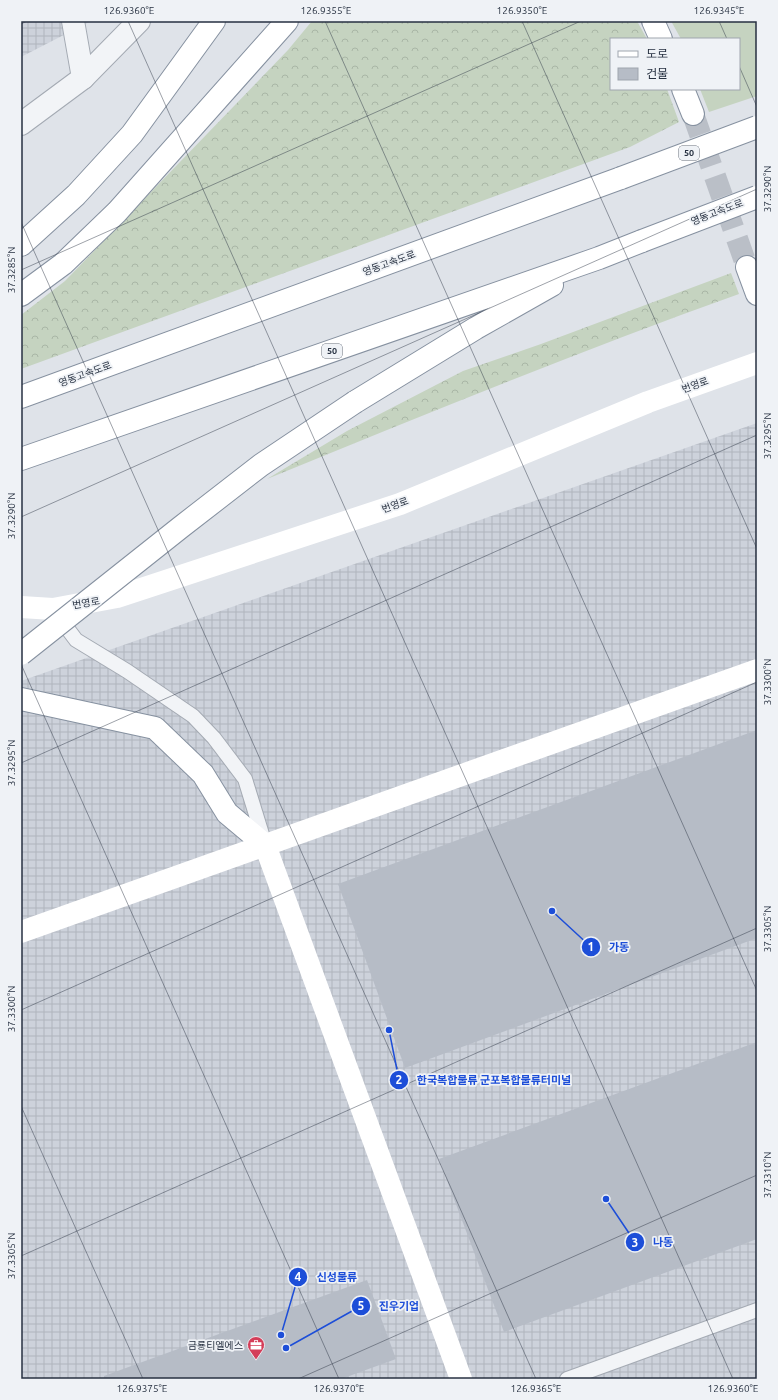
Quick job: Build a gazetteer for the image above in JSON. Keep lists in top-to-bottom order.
{
  "streets": {
    "main road": ["50", "영동고속도로", "번영로"]
  },
  "places": {
    "other": [
      "가동",
      "한국복합물류 군포복합물류터미널",
      "나동",
      "신성물류",
      "진우기업"
    ],
    "office": ["금룡티엘에스"]
  },
  "legend": ["도로", "건물"],
  "coordinates": [
    "126.9360°E",
    "126.9355°E",
    "126.9350°E",
    "126.9345°E",
    "37.3290°N",
    "37.3285°N",
    "37.3295°N",
    "37.3300°N",
    "37.3305°N",
    "37.3310°N",
    "126.9375°E",
    "126.9370°E",
    "126.9365°E"
  ]
}
